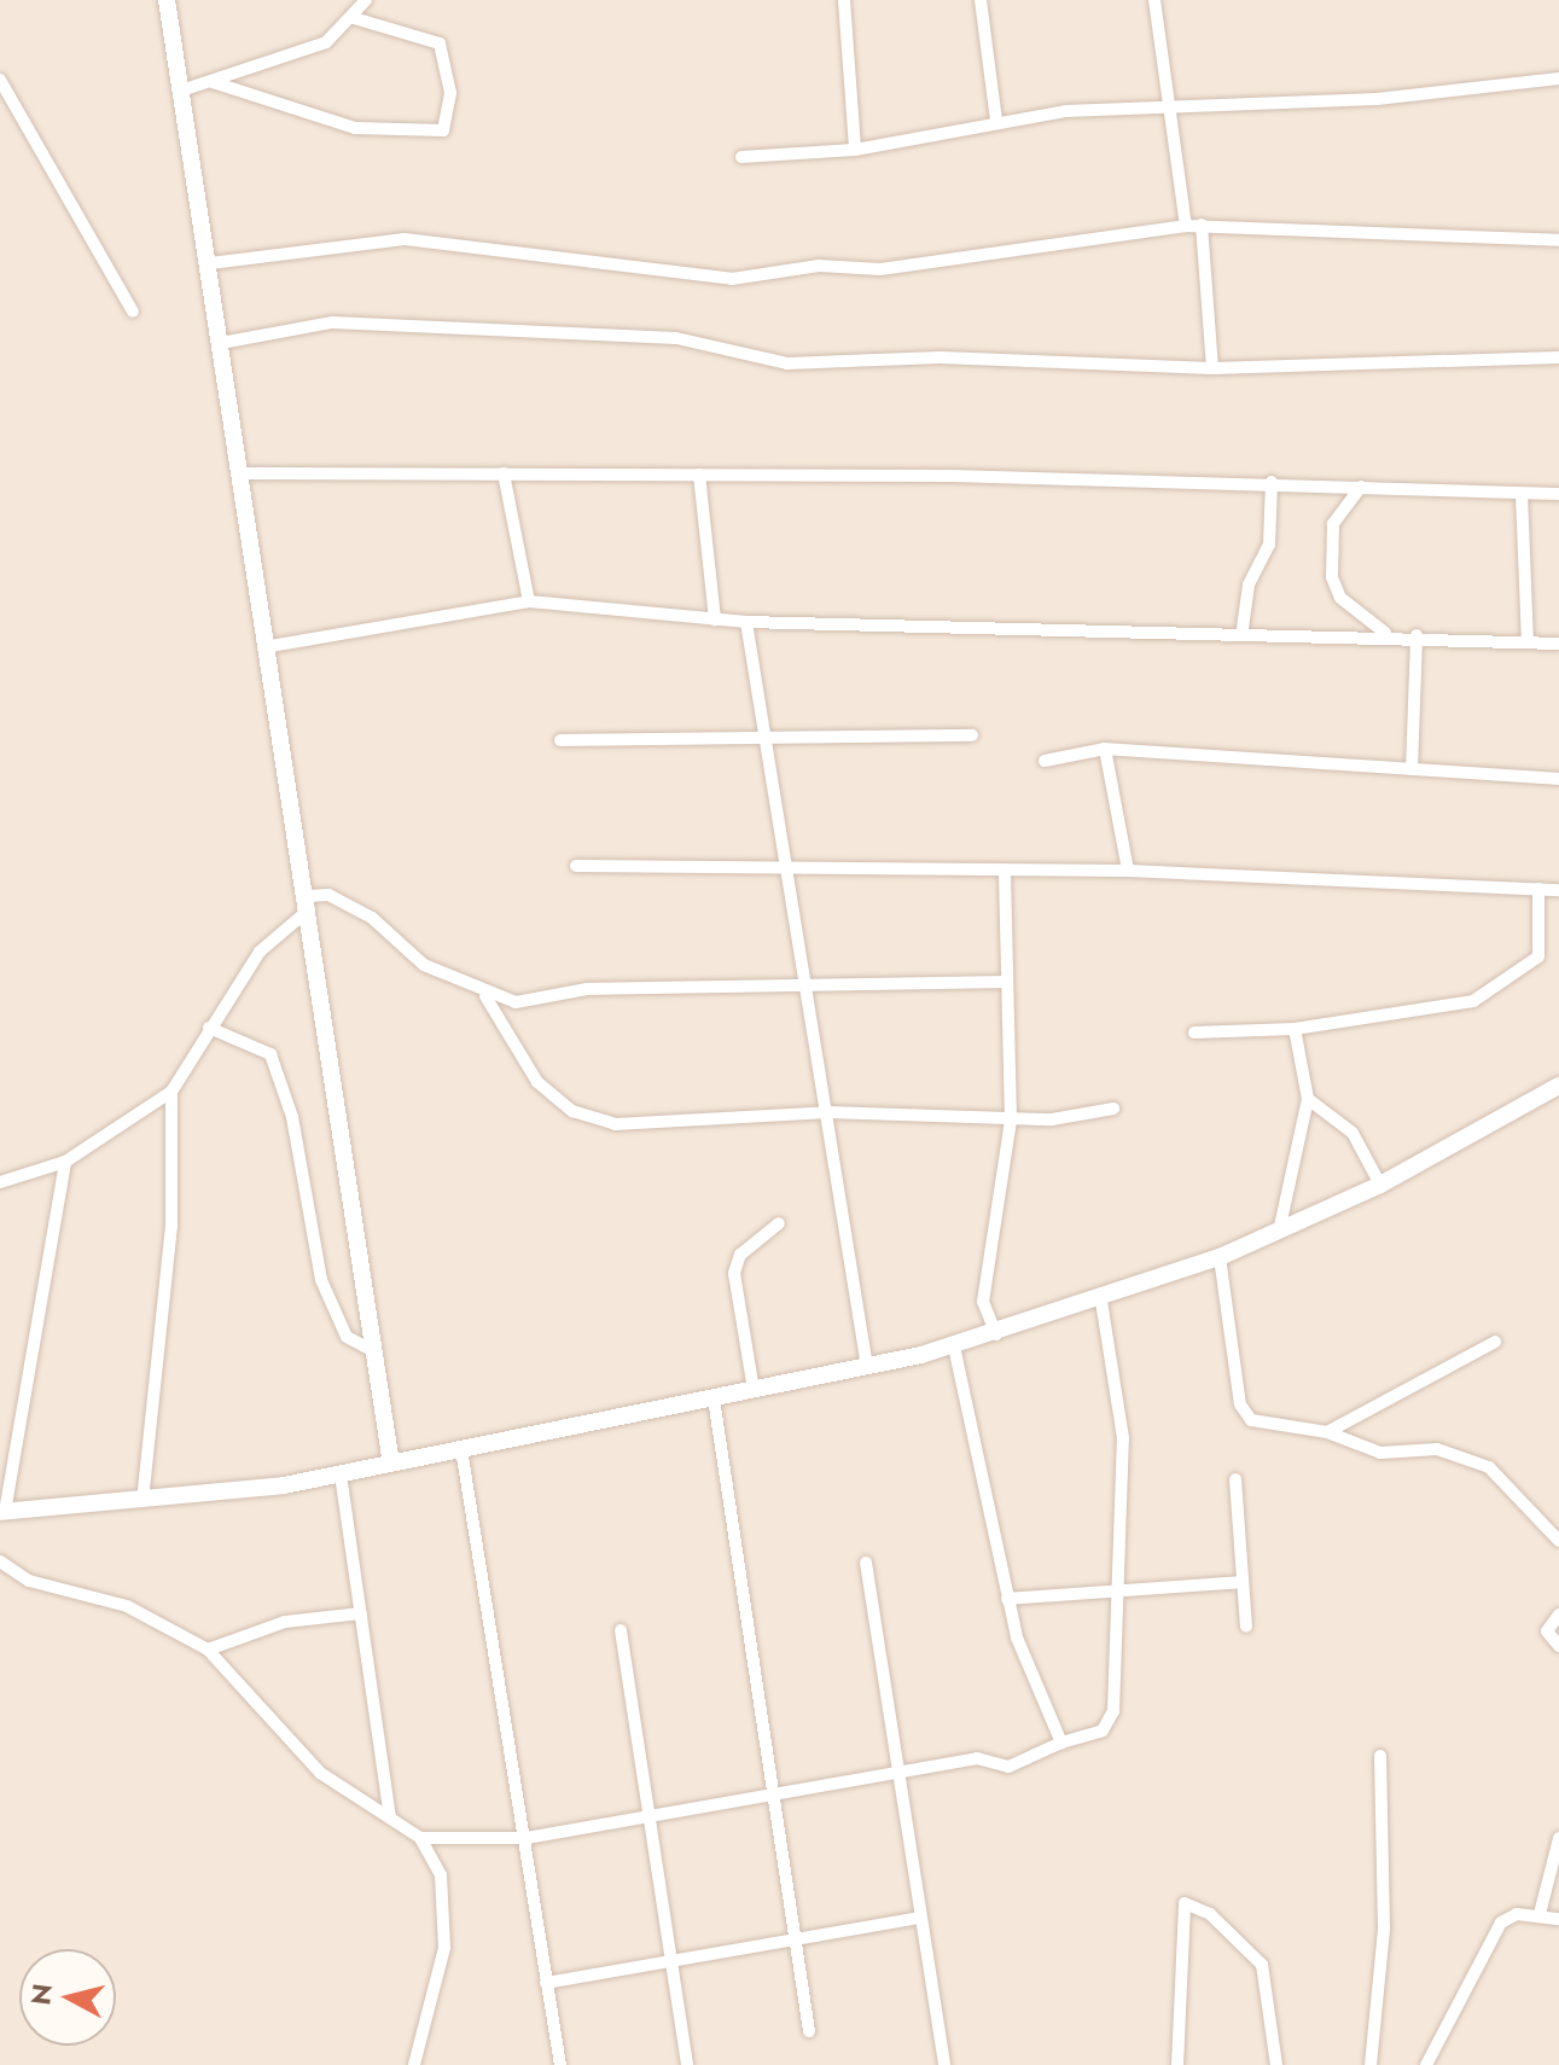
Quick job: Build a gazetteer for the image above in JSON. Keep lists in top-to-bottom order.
{
  "north": "left"
}
